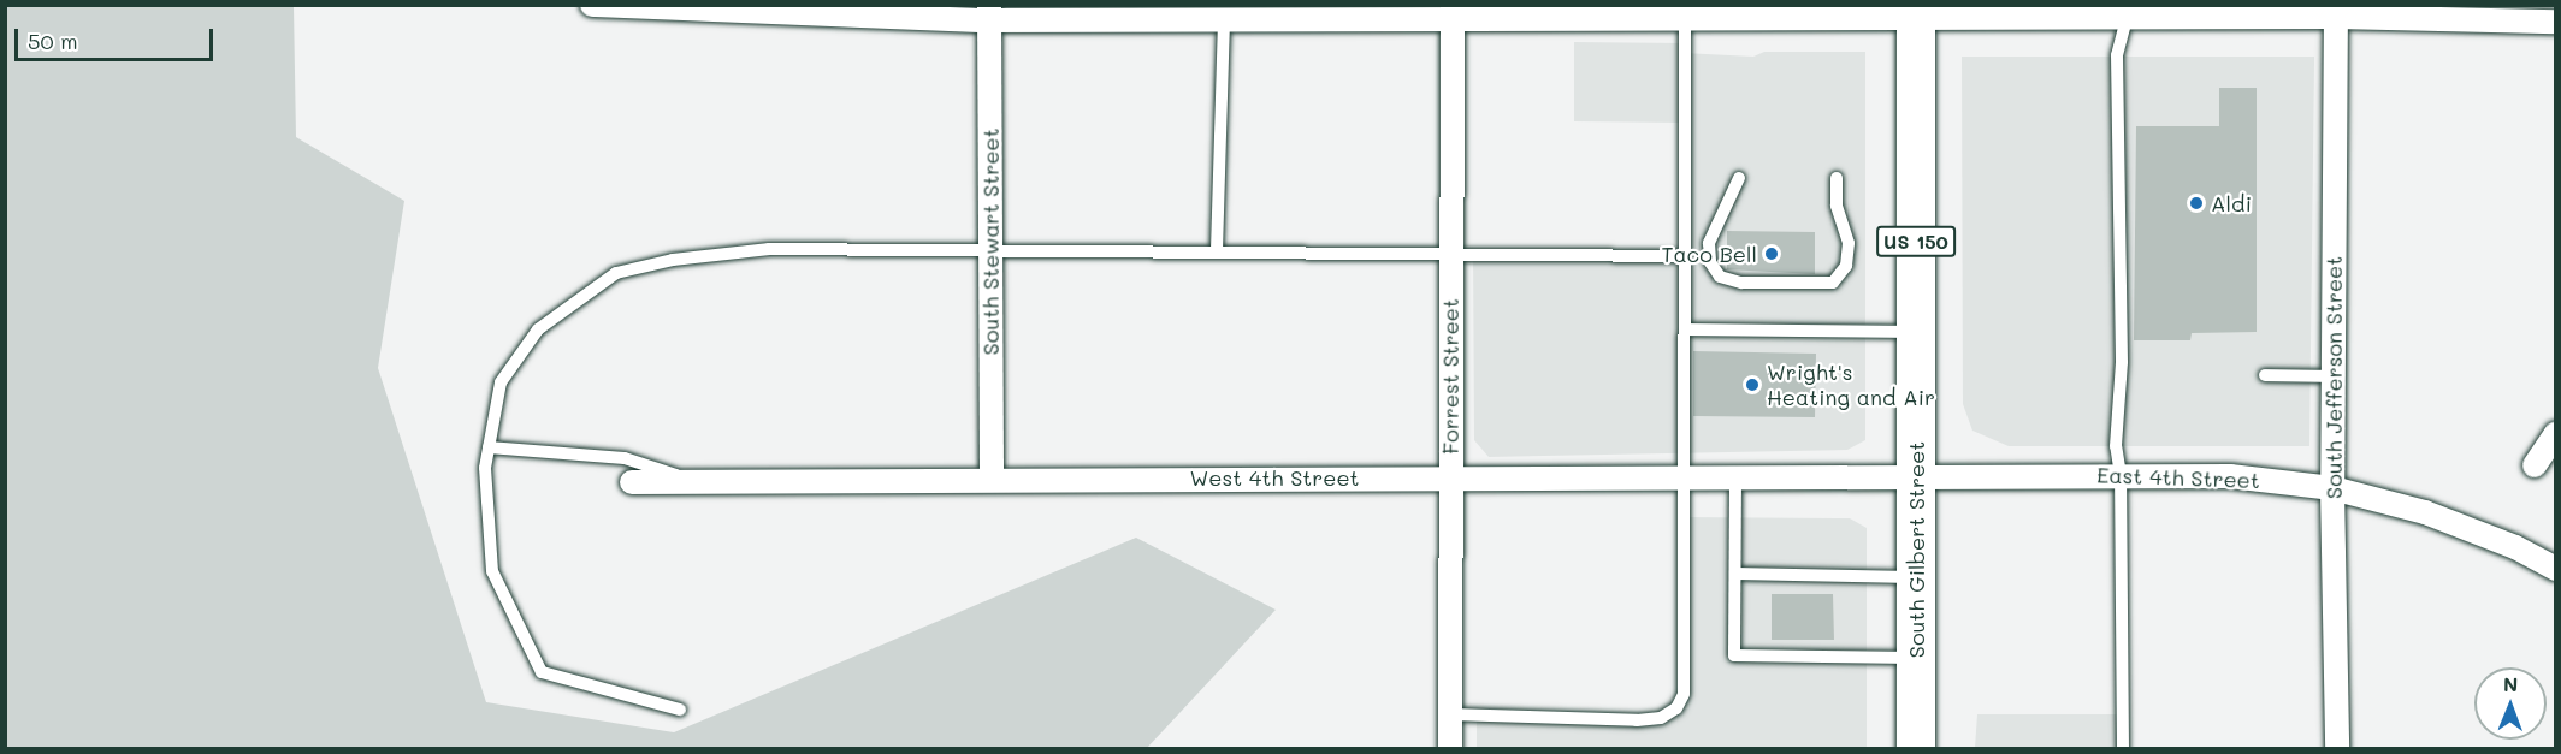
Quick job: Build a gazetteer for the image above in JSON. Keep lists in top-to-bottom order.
{
  "streets": {
    "main road": ["US 150", "South Gilbert Street"],
    "street": [
      "South Stewart Street",
      "Forrest Street",
      "South Jefferson Street",
      "West 4th Street",
      "East 4th Street"
    ]
  },
  "crossings": [
    ["South Stewart Street", "West 4th Street"],
    ["Forrest Street", "West 4th Street"],
    ["South Jefferson Street", "East 4th Street"],
    ["West 4th Street", "East 4th Street"],
    ["West 4th Street", "South Gilbert Street"],
    ["East 4th Street", "South Gilbert Street"]
  ],
  "places": ["Aldi", "Taco Bell", "Wright's Heating and Air"],
  "scale_bar": "50 m",
  "north": "top"
}
